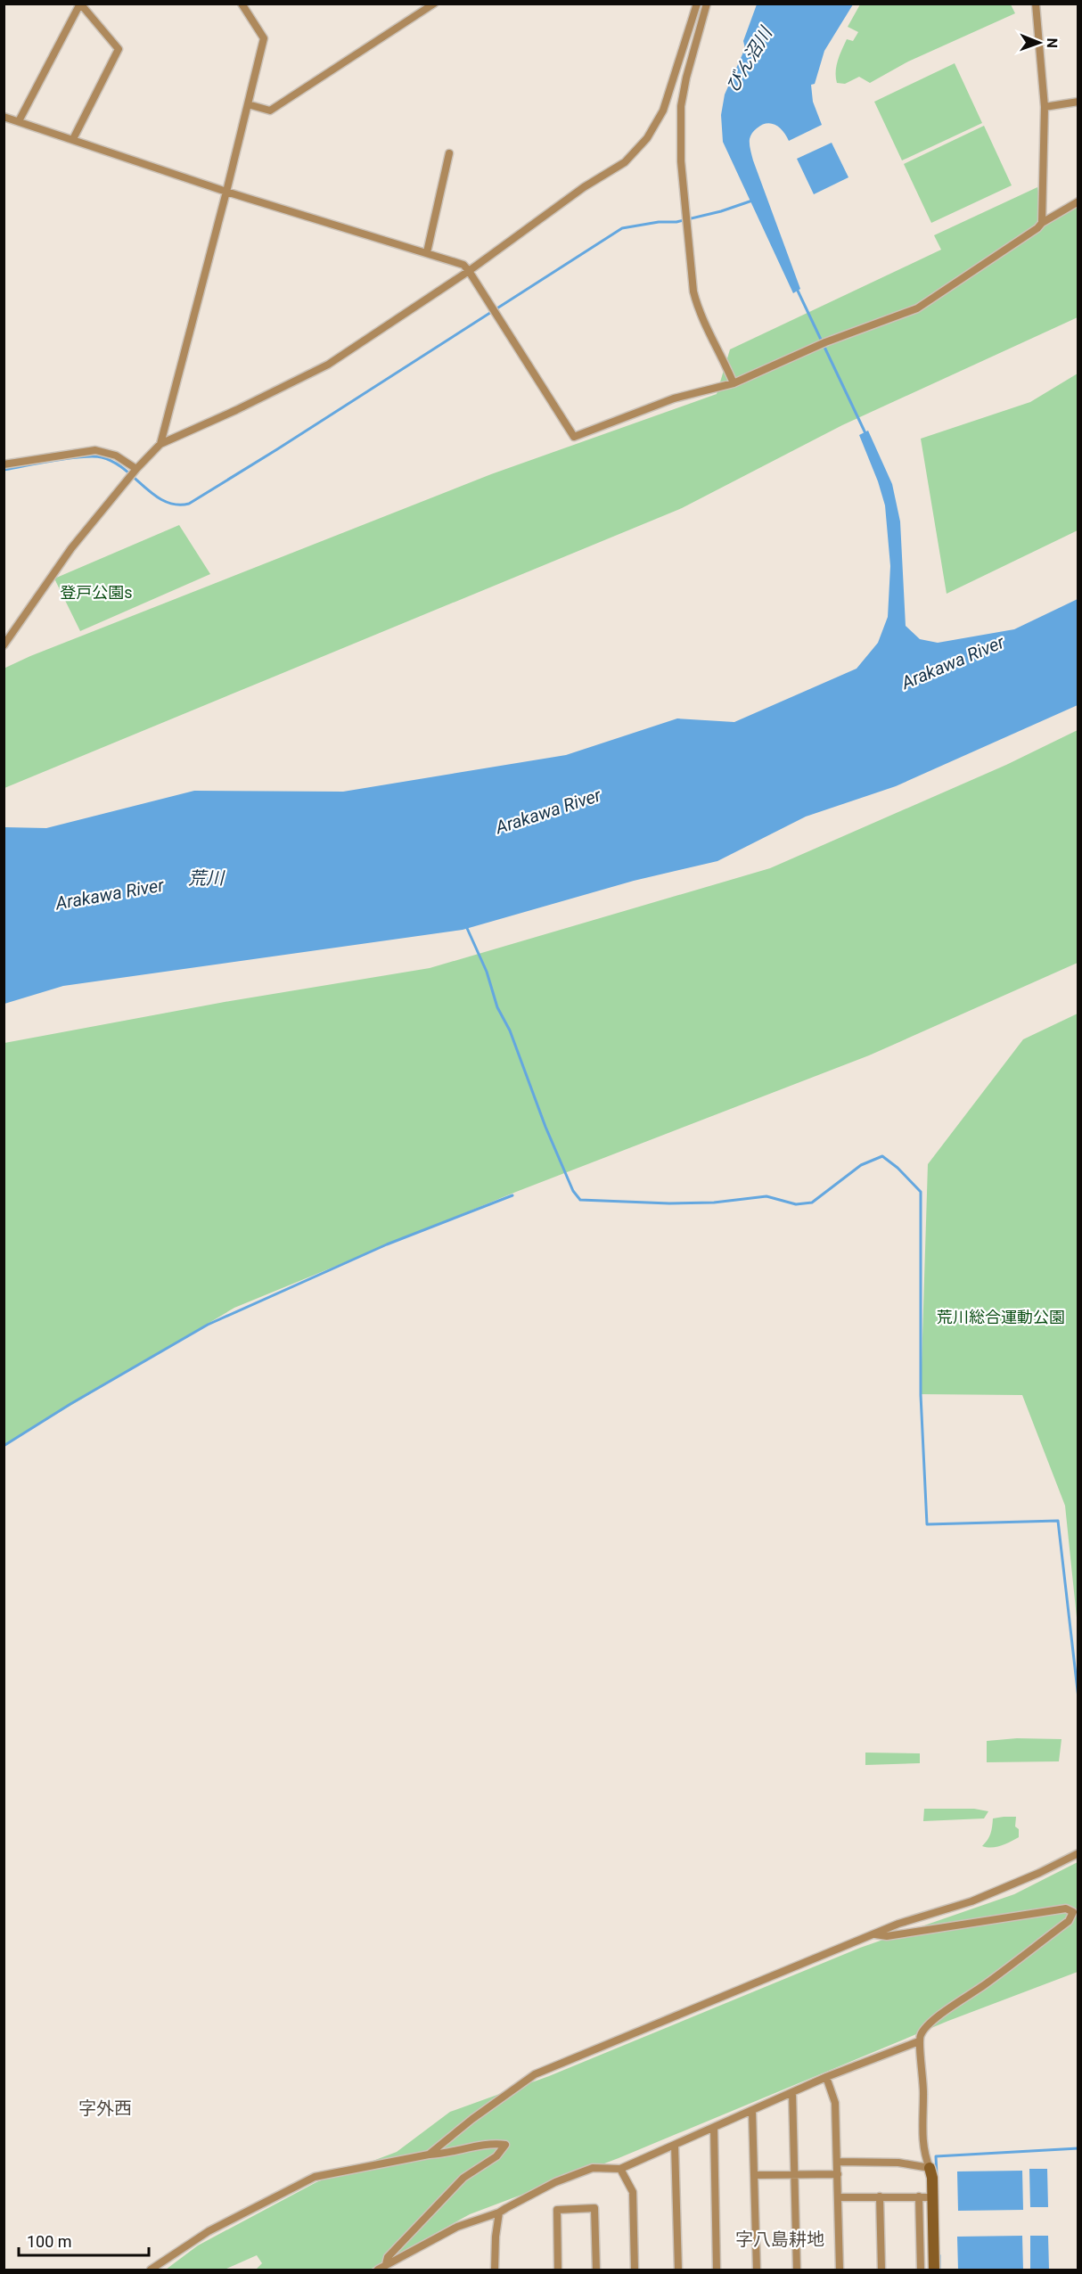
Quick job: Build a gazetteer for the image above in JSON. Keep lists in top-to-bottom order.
{
  "districts": ["字外西", "字八島耕地"],
  "water": ["びん沼川", "Arakawa River", "荒川"],
  "parks": ["登戸公園s", "荒川総合運動公園"],
  "scale_bar": "100 m",
  "north": "right"
}
